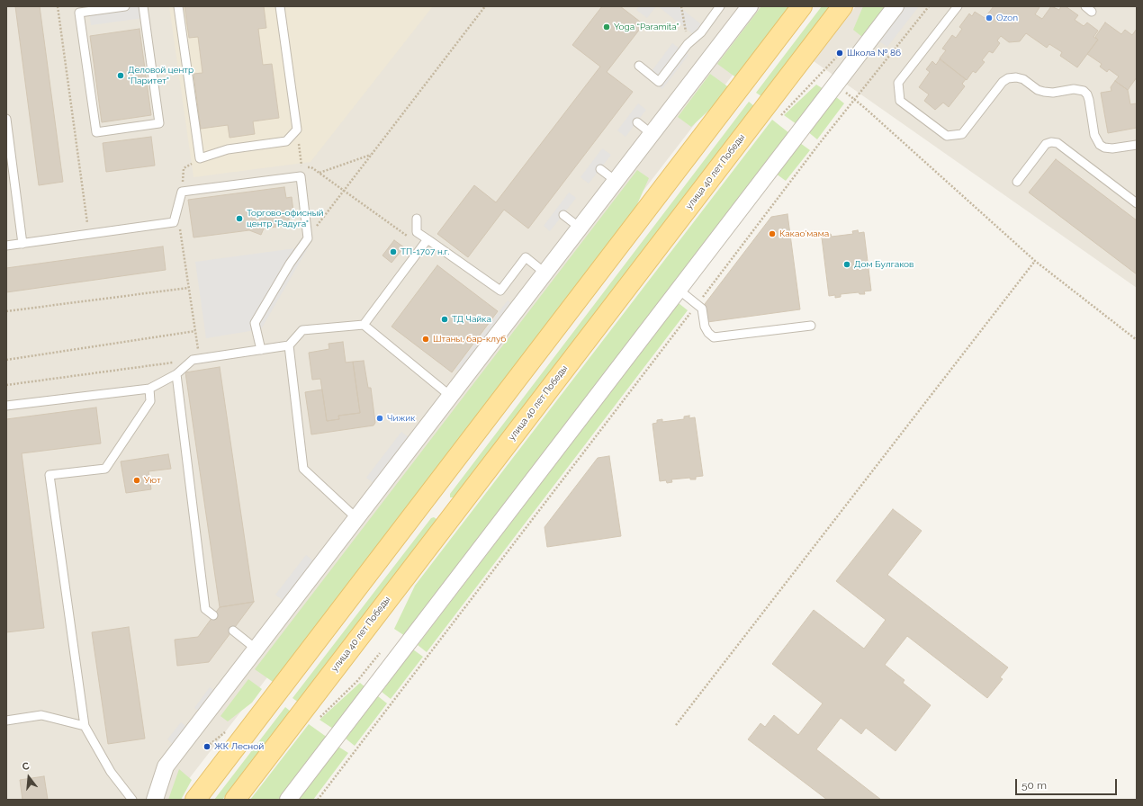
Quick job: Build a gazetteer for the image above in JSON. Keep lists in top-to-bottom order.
{
  "streets": {
    "main road": ["улица 40 лет Победы"]
  },
  "places": [
    "Ozon",
    "Yoga “Paramita”",
    "Школа № 86",
    "Деловой центр \"Паритет\"",
    "Торгово-офисный центр \"Радуга\"",
    "Какао'мама",
    "ТП-1707 н.г.",
    "Дом Булгаков",
    "ТД Чайка",
    "Штаны, бар-клуб",
    "Чижик",
    "Уют",
    "ЖК Лесной"
  ],
  "scale_bar": "50 m",
  "north": "top"
}
